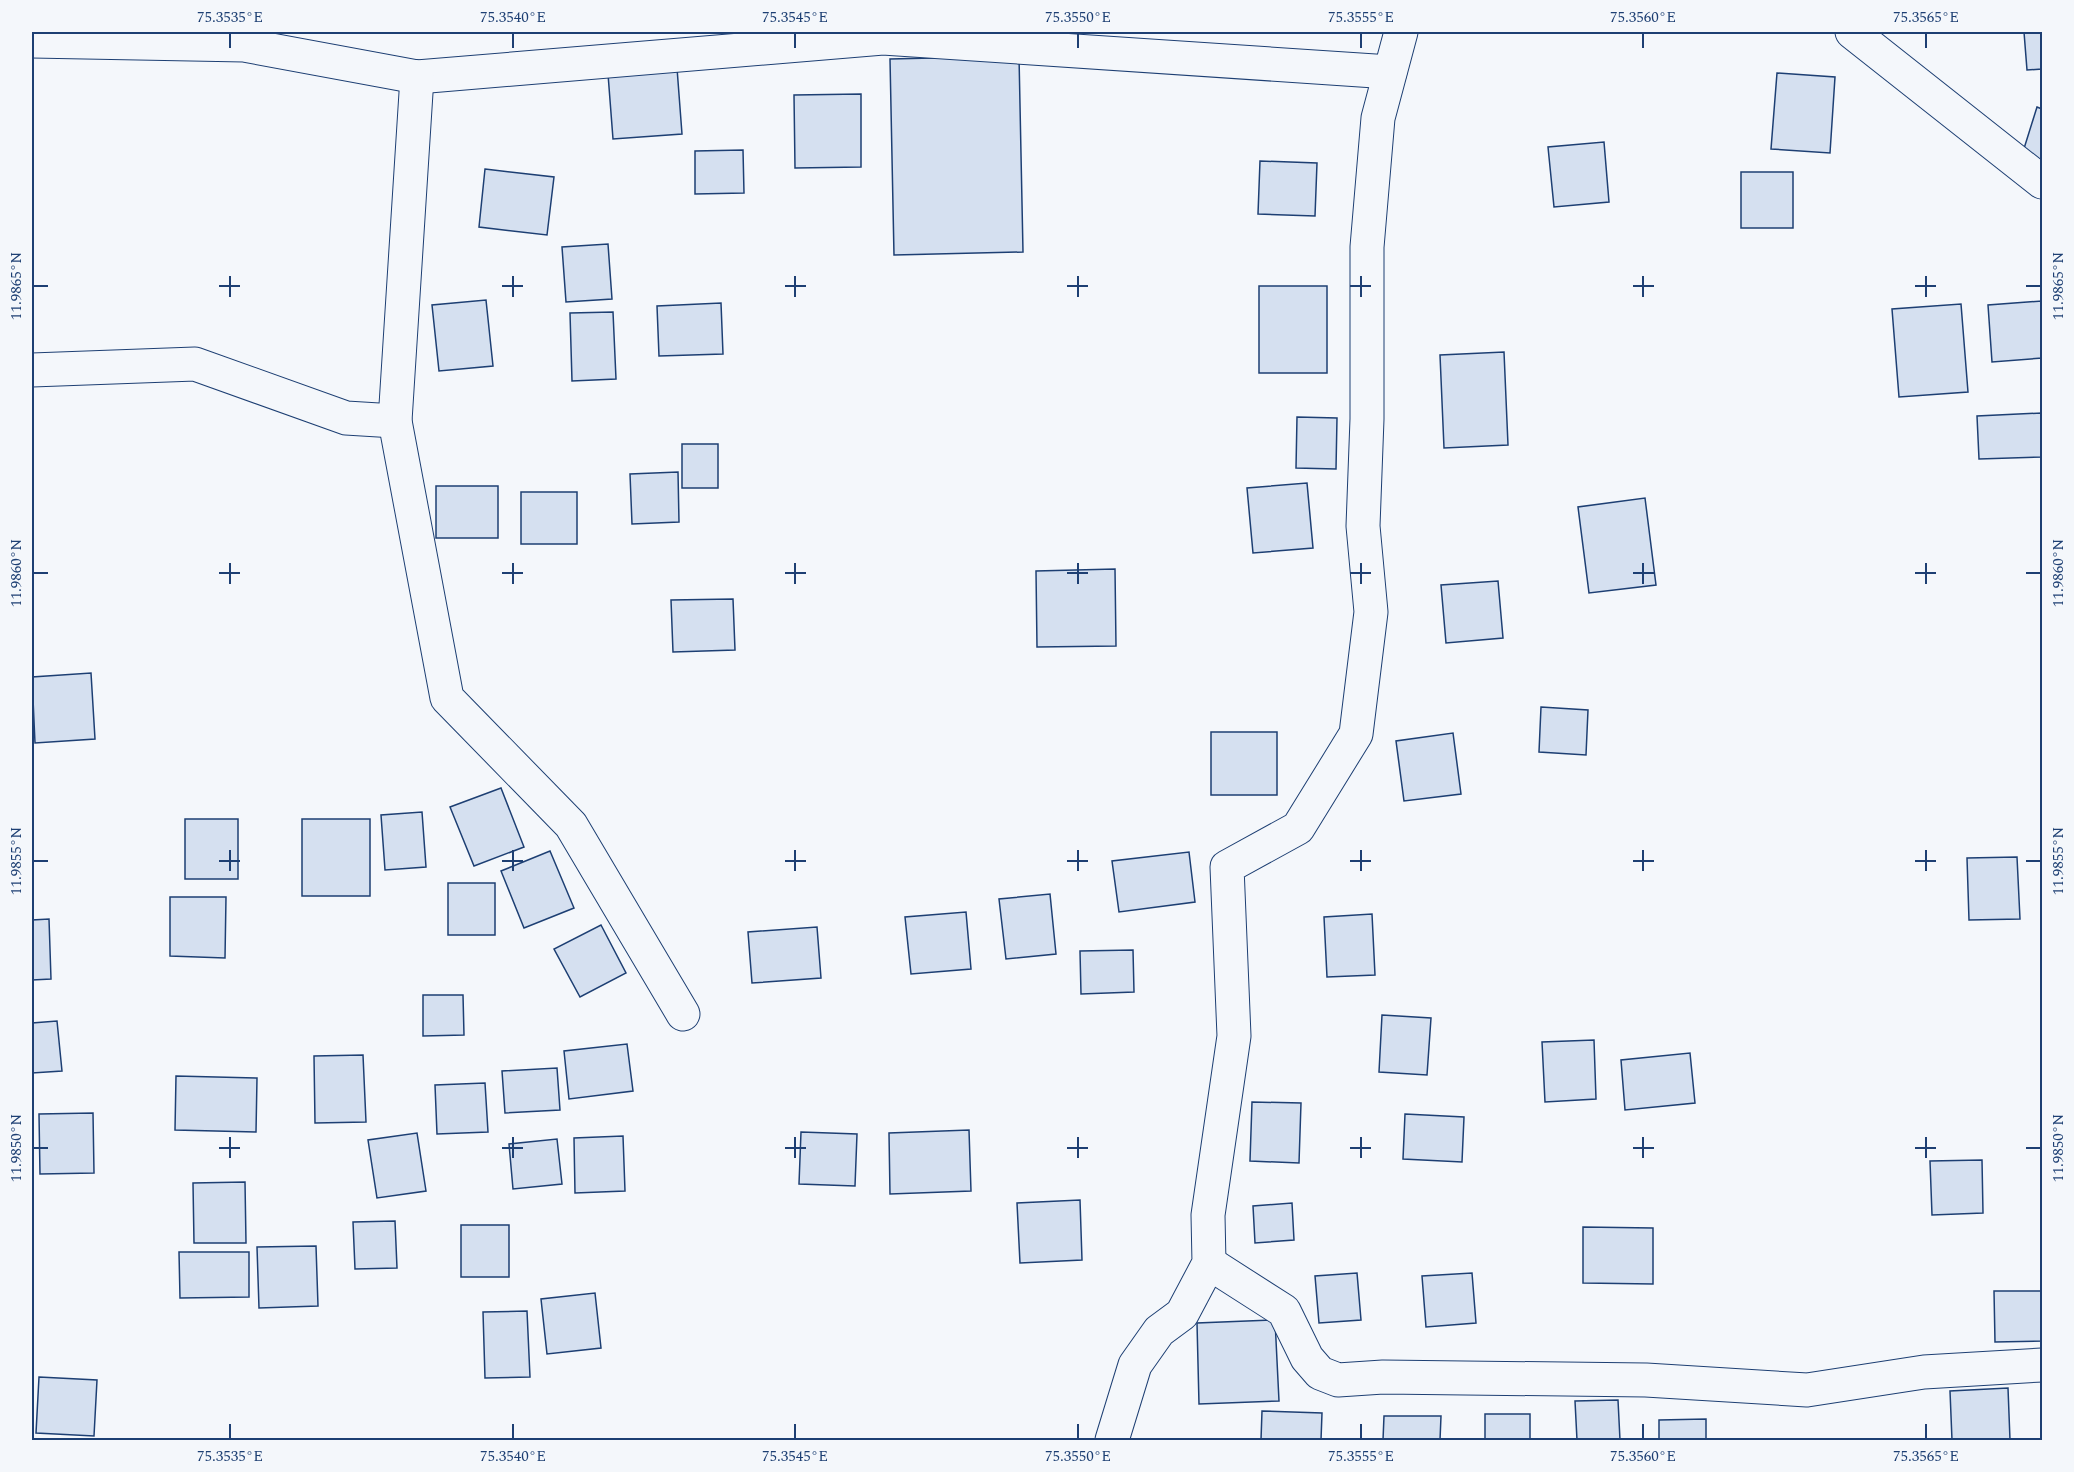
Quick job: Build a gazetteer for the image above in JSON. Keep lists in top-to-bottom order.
{
  "coordinates": [
    "75.3535°E",
    "75.3540°E",
    "75.3545°E",
    "75.3550°E",
    "75.3555°E",
    "75.3560°E",
    "75.3565°E",
    "11.9865°N",
    "11.9860°N",
    "11.9855°N",
    "11.9850°N"
  ]
}
